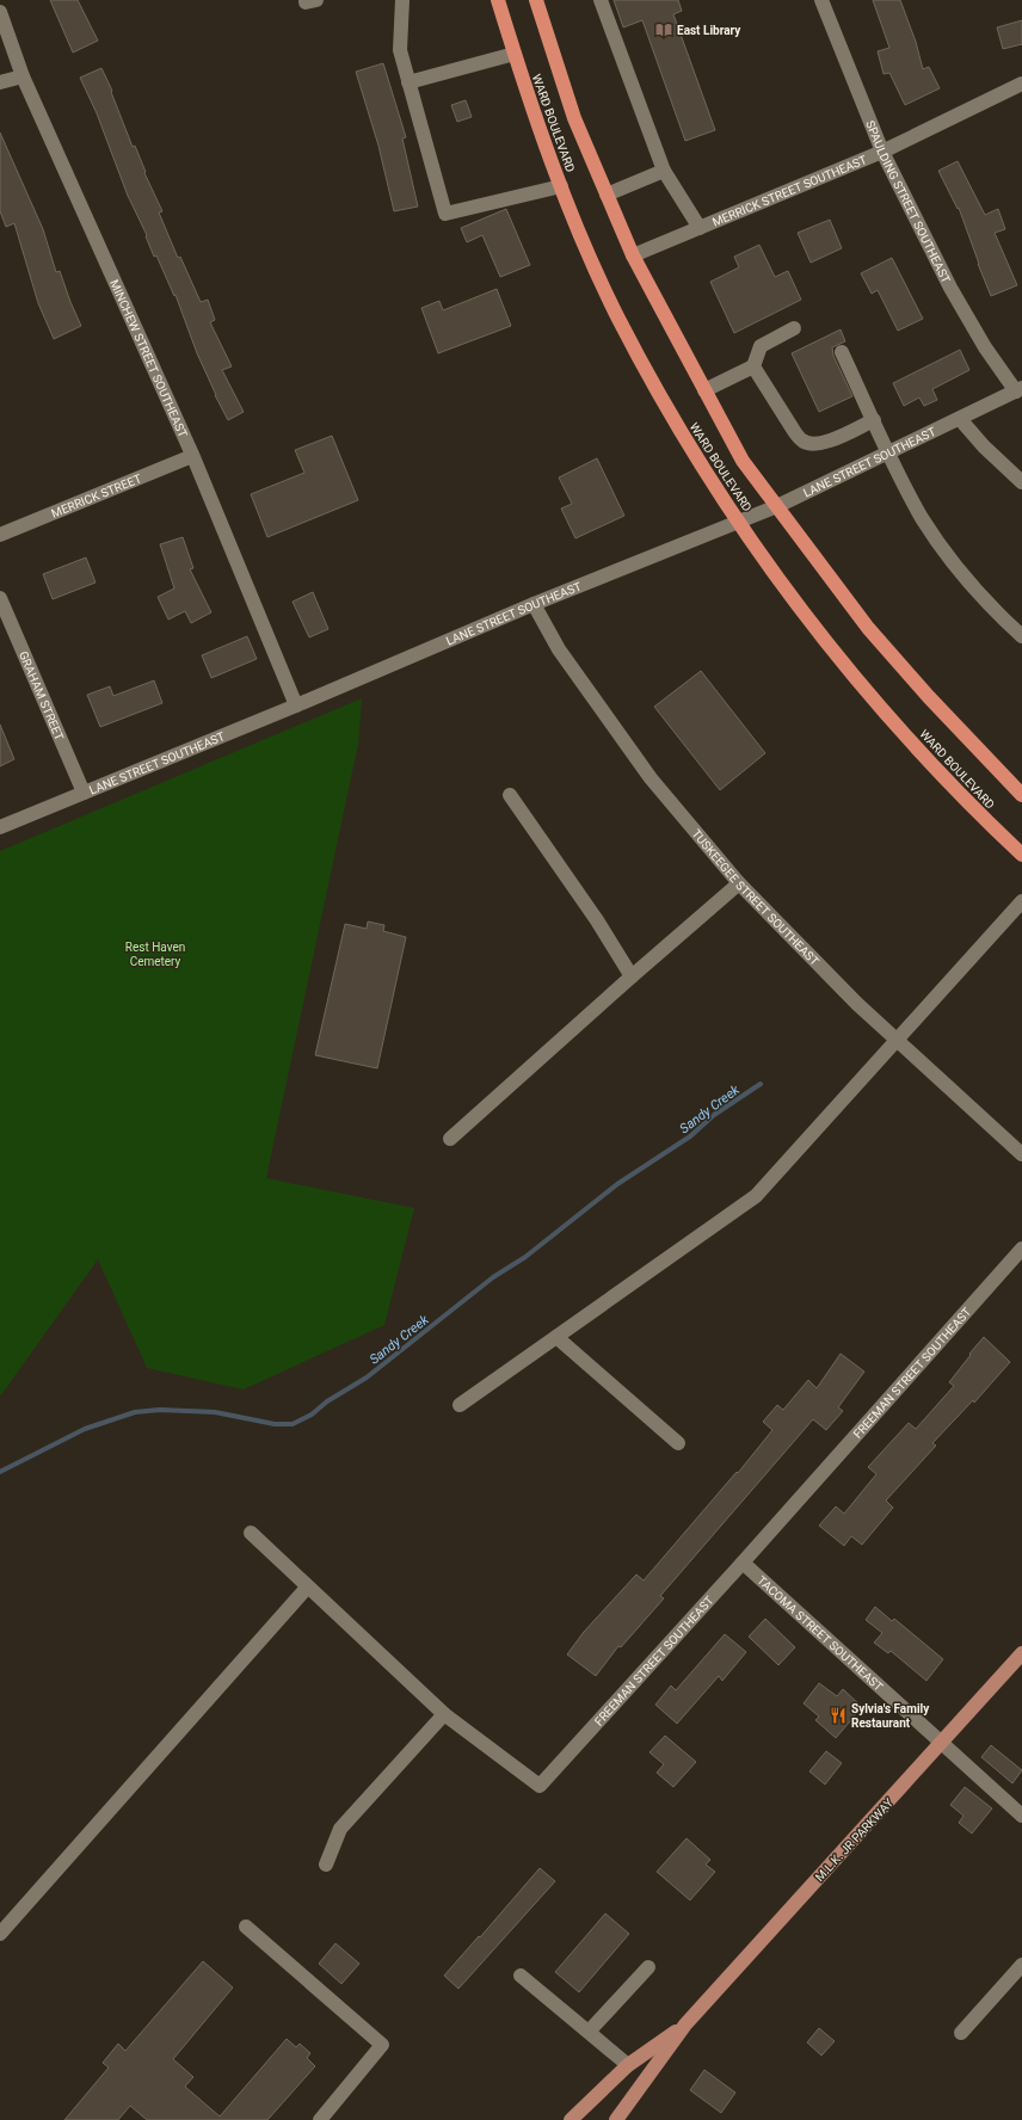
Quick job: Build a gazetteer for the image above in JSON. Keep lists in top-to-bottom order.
{
  "streets": {
    "highway": ["WARD BOULEVARD"],
    "main road": ["M.L.K. JR PARKWAY"],
    "street": [
      "MERRICK STREET SOUTHEAST",
      "SPAULDING STREET SOUTHEAST",
      "MINCHEW STREET SOUTHEAST",
      "LANE STREET SOUTHEAST",
      "MERRICK STREET",
      "GRAHAM STREET",
      "TUSKEEGEE STREET SOUTHEAST",
      "FREEMAN STREET SOUTHEAST",
      "TACOMA STREET SOUTHEAST"
    ]
  },
  "crossings": [
    ["WARD BOULEVARD", "MERRICK STREET SOUTHEAST"],
    ["WARD BOULEVARD", "LANE STREET SOUTHEAST"],
    ["MERRICK STREET SOUTHEAST", "SPAULDING STREET SOUTHEAST"],
    ["SPAULDING STREET SOUTHEAST", "LANE STREET SOUTHEAST"],
    ["MINCHEW STREET SOUTHEAST", "LANE STREET SOUTHEAST"],
    ["MINCHEW STREET SOUTHEAST", "MERRICK STREET"],
    ["LANE STREET SOUTHEAST", "GRAHAM STREET"],
    ["LANE STREET SOUTHEAST", "TUSKEEGEE STREET SOUTHEAST"],
    ["FREEMAN STREET SOUTHEAST", "TACOMA STREET SOUTHEAST"],
    ["TACOMA STREET SOUTHEAST", "M.L.K. JR PARKWAY"]
  ],
  "water": ["Sandy Creek"],
  "parks": ["Rest Haven Cemetery"],
  "places": {
    "library": ["East Library"],
    "restaurant": ["Sylvia's Family Restaurant"]
  }
}
